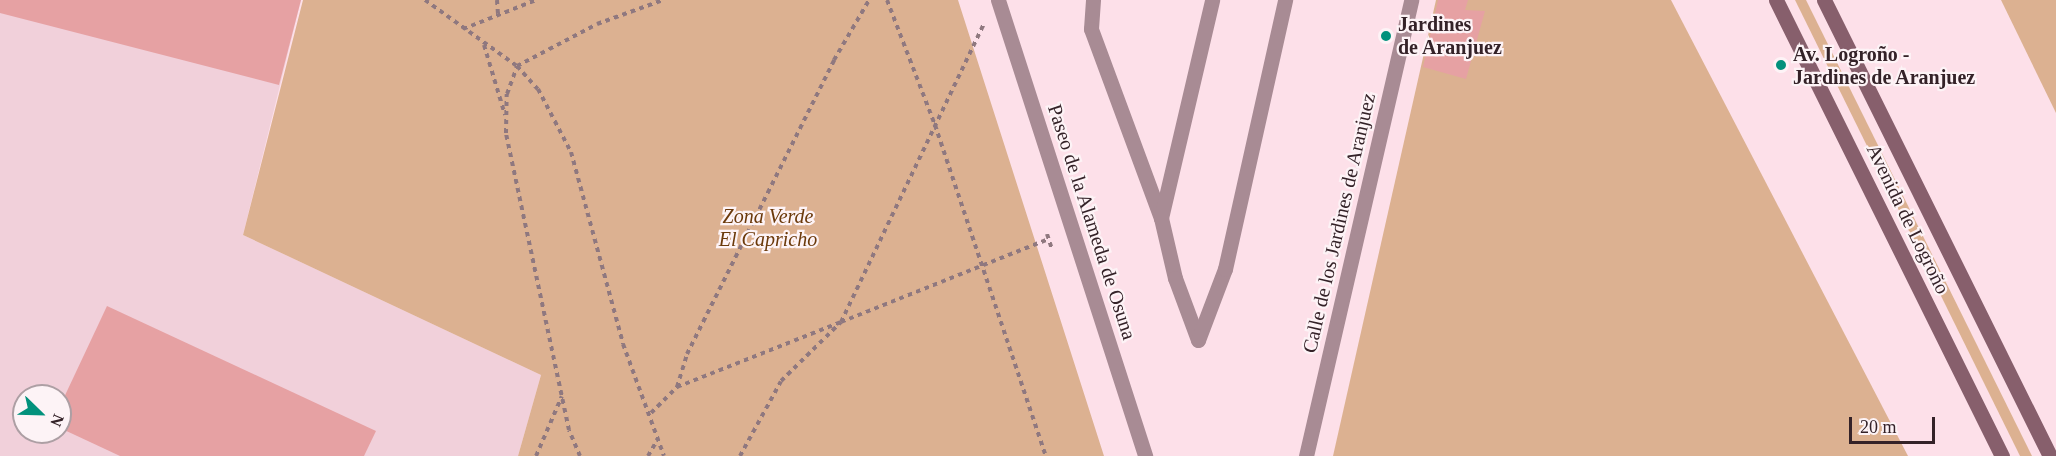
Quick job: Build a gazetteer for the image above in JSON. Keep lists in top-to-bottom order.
{
  "streets": {
    "main road": ["Avenida de Logroño"],
    "street": ["Paseo de la Alameda de Osuna", "Calle de los Jardines de Aranjuez"]
  },
  "parks": ["Zona Verde El Capricho"],
  "places": ["Jardines de Aranjuez", "Av. Logroño - Jardines de Aranjuez"],
  "scale_bar": "20 m",
  "north": "bottom right"
}
